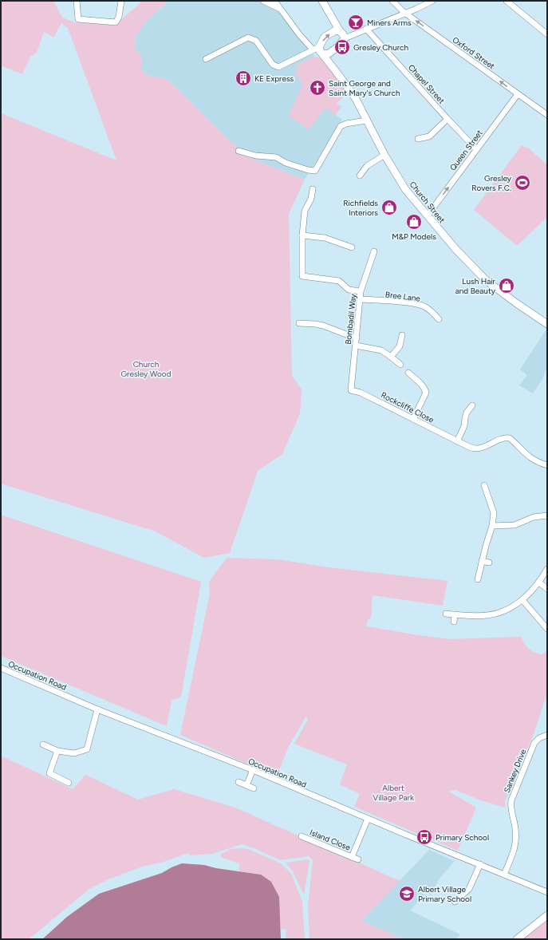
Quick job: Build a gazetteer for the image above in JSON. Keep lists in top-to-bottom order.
{
  "streets": {
    "street": [
      "Oxford Street",
      "Chapel Street",
      "Queen Street",
      "Church Street",
      "Bree Lane",
      "Bombadil Way",
      "Rockcliffe Close",
      "Occupation Road",
      "Sankey Drive",
      "Island Close"
    ]
  },
  "crossings": [
    ["Oxford Street", "Queen Street"],
    ["Chapel Street", "Queen Street"],
    ["Queen Street", "Church Street"],
    ["Bree Lane", "Bombadil Way"],
    ["Bombadil Way", "Rockcliffe Close"],
    ["Occupation Road", "Sankey Drive"],
    ["Occupation Road", "Island Close"]
  ],
  "one_way": ["Oxford Street"],
  "parks": ["Church Gresley Wood", "Albert Village Park"],
  "places": {
    "bar": ["Miners Arms"],
    "bus stop": ["Gresley Church", "Primary School"],
    "building": ["KE Express"],
    "church": ["Saint George and Saint Mary's Church"],
    "sports": ["Gresley Rovers F.C."],
    "shop": ["Richfields Interiors", "M&P Models", "Lush Hair and Beauty"],
    "school or university": ["Albert Village Primary School"]
  }
}
